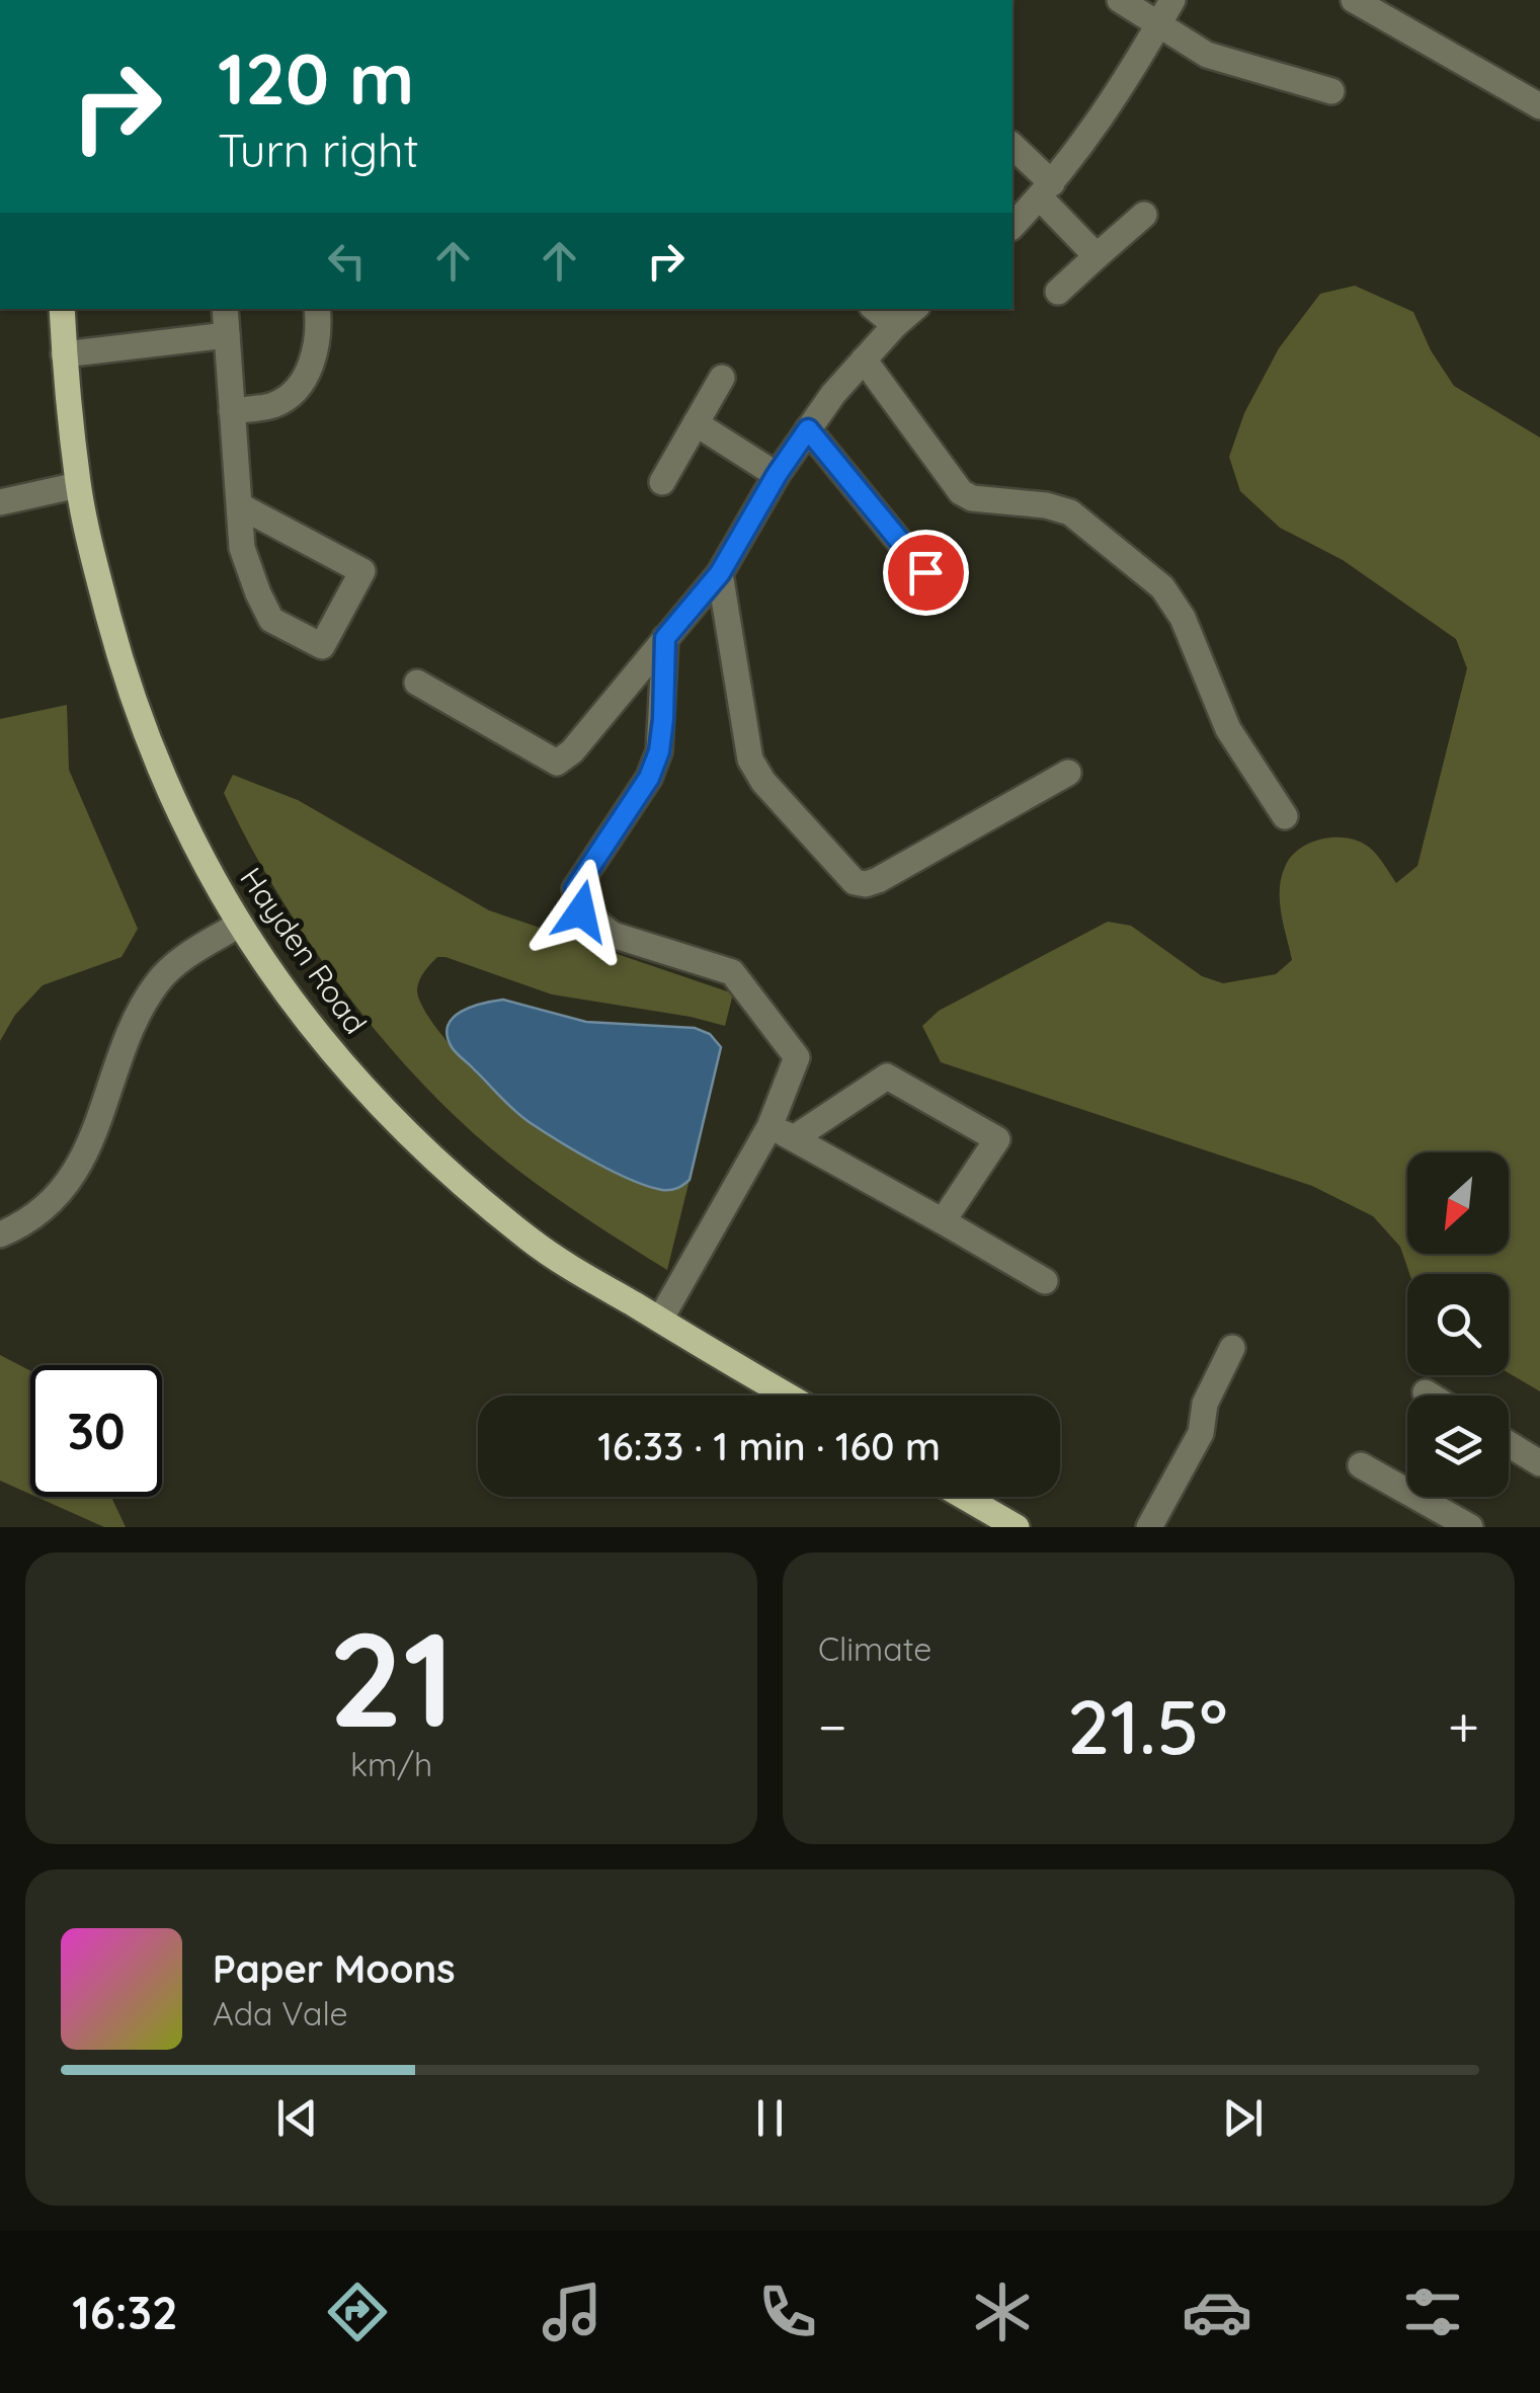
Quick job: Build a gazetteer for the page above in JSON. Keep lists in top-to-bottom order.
{
  "streets": {
    "main road": ["Hayden Road"]
  },
  "north": "bottom left",
  "page": {
    "turn": ["120 m", "Turn right"],
    "limit": "30",
    "trip": "16:33 · 1 min · 160 m",
    "tile": [
      ["21", "km/h"],
      "Climate"
    ],
    "heat": ["−", "21.5°", "+"],
    "song": ["Paper Moons", "Ada Vale"],
    "tabs": "16:32"
  }
}
